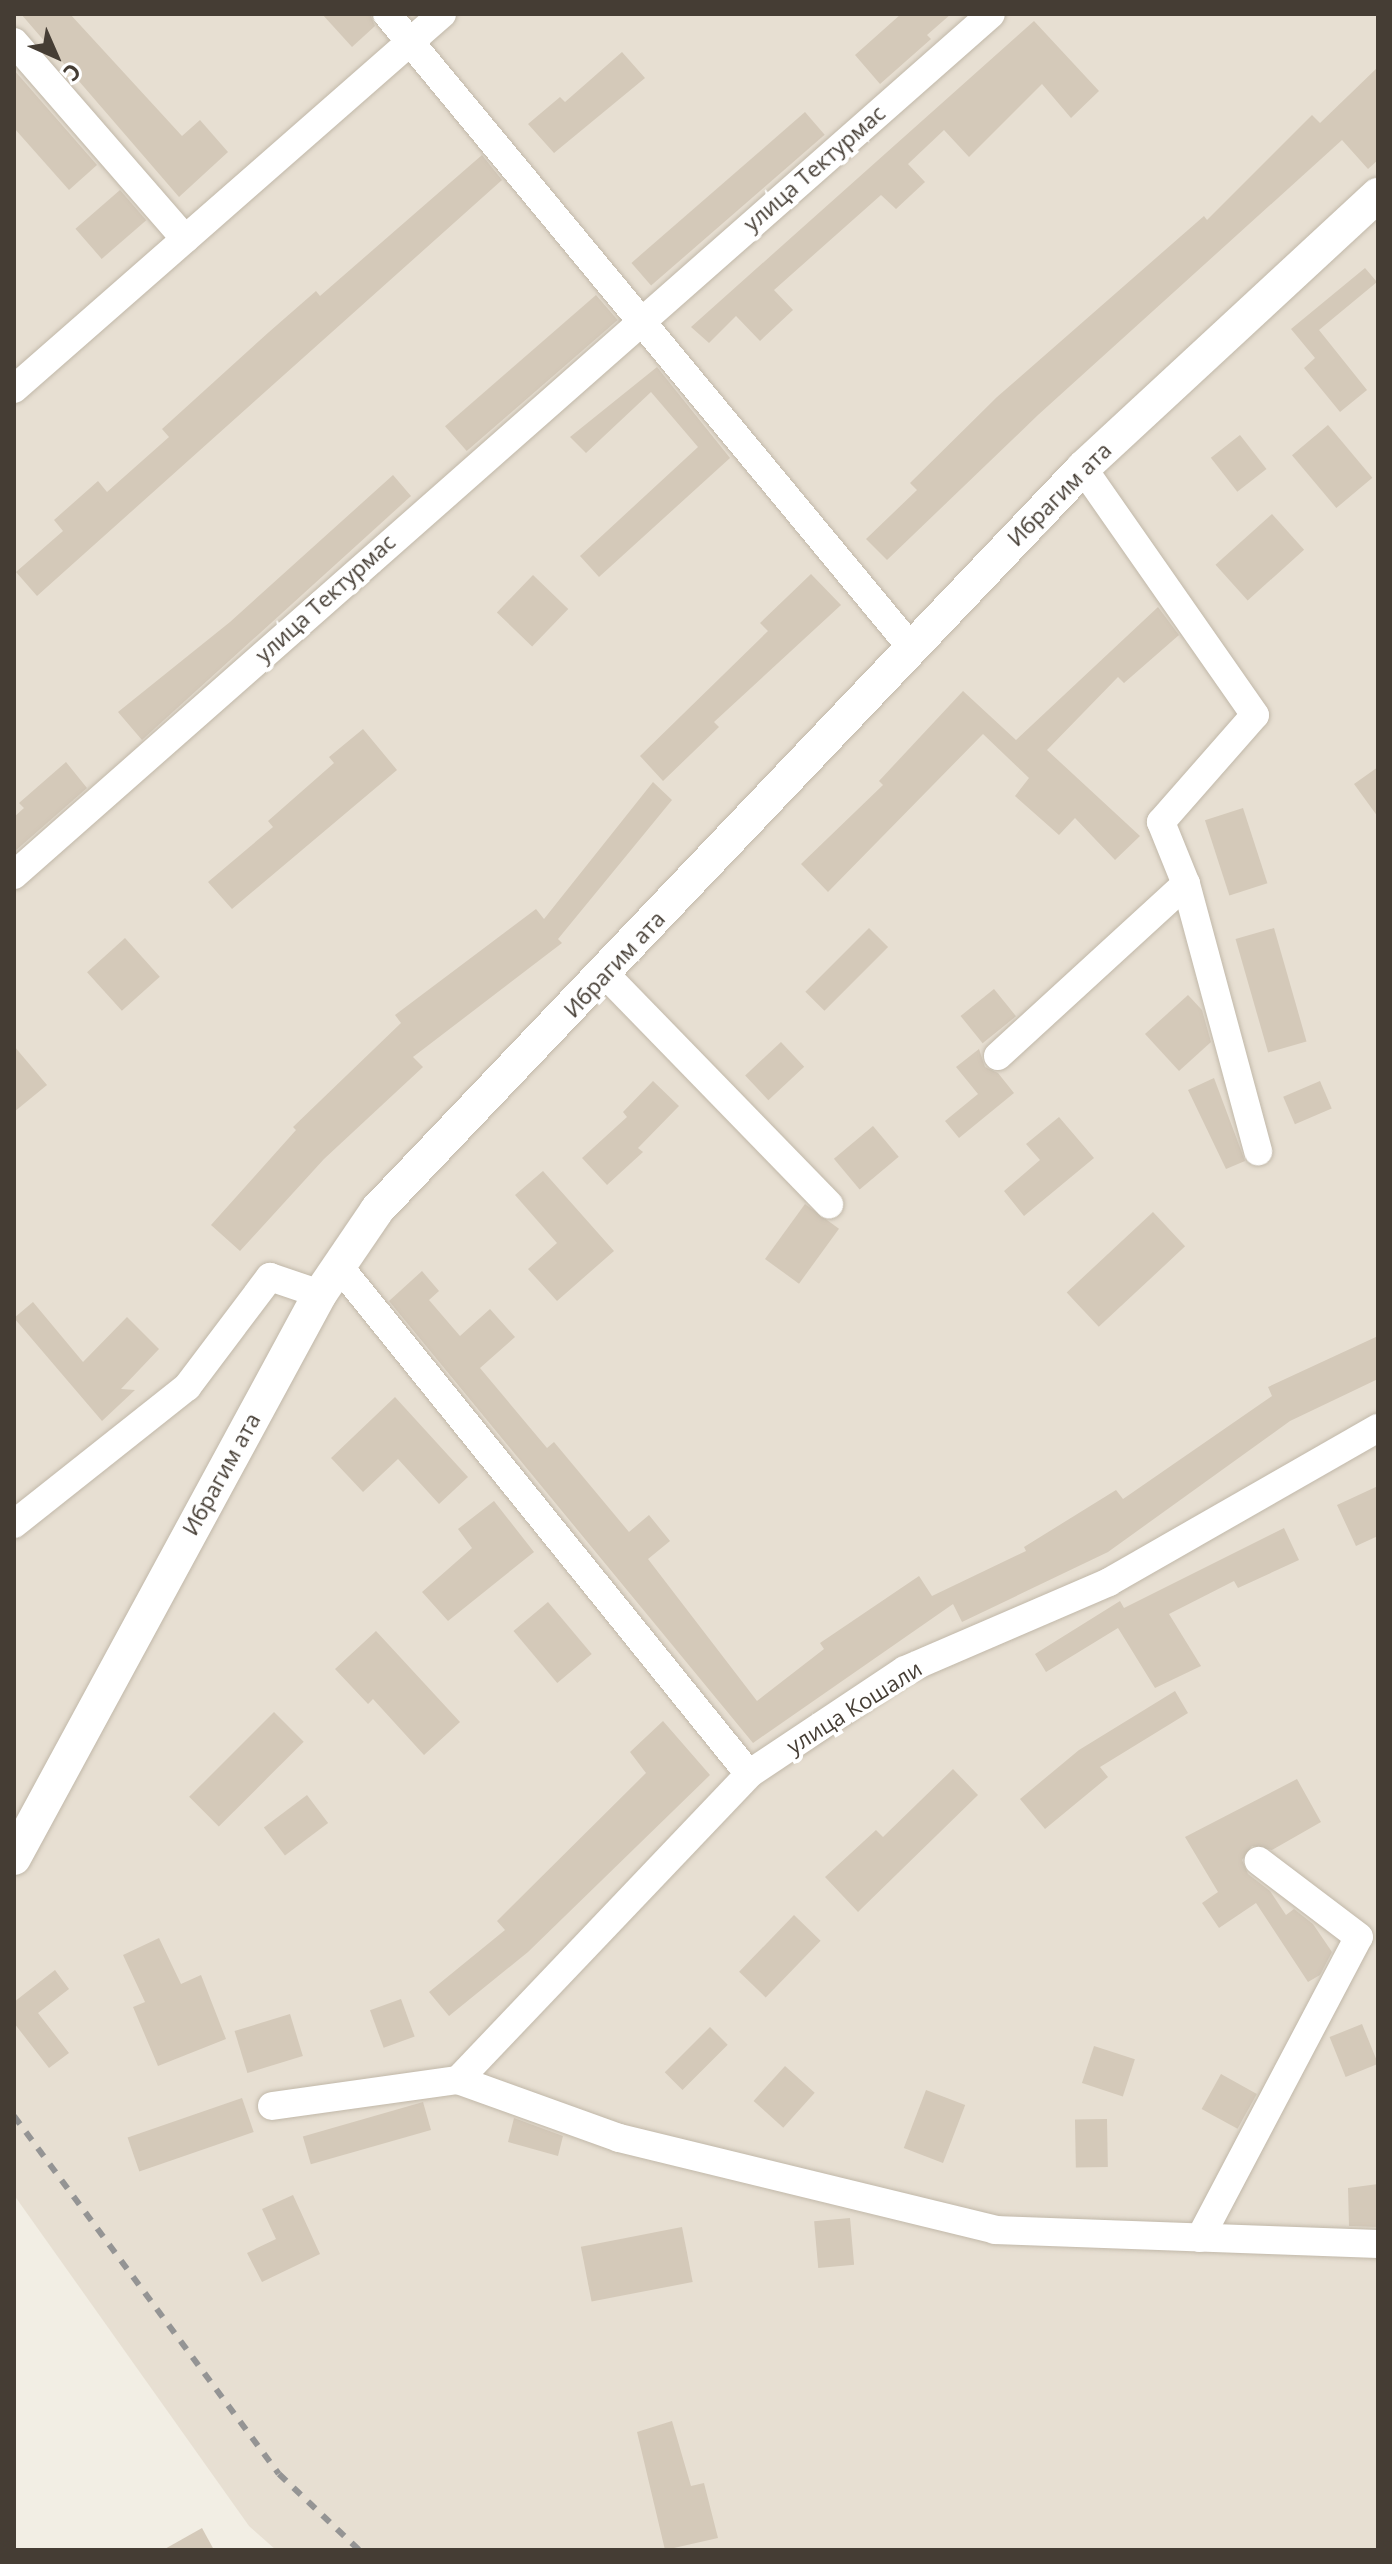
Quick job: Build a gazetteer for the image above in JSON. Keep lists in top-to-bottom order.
{
  "streets": {
    "street": ["улица Тектурмас", "Ибрагим ата", "улица Кошали"]
  },
  "north": "bottom right"
}
